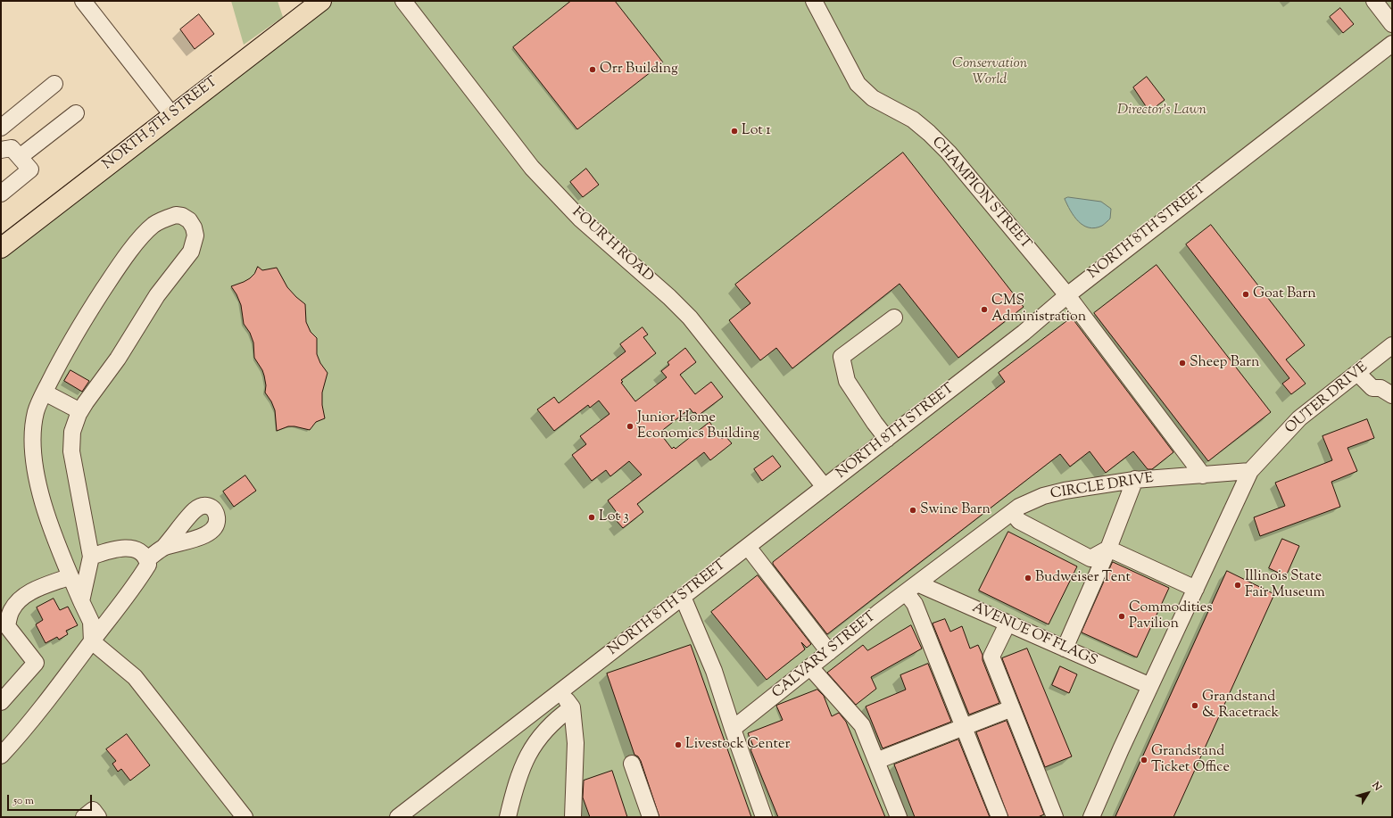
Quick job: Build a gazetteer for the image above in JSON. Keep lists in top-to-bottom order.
{
  "streets": {
    "main road": ["NORTH 5TH STREET"],
    "street": [
      "CHAMPION STREET",
      "NORTH 8TH STREET",
      "FOUR H ROAD",
      "OUTER DRIVE",
      "CIRCLE DRIVE",
      "AVENUE OF FLAGS",
      "CALVARY STREET"
    ]
  },
  "crossings": [
    ["CHAMPION STREET", "NORTH 8TH STREET"],
    ["CHAMPION STREET", "CIRCLE DRIVE"],
    ["NORTH 8TH STREET", "FOUR H ROAD"],
    ["OUTER DRIVE", "CIRCLE DRIVE"],
    ["OUTER DRIVE", "AVENUE OF FLAGS"],
    ["CIRCLE DRIVE", "AVENUE OF FLAGS"],
    ["CIRCLE DRIVE", "CALVARY STREET"],
    ["AVENUE OF FLAGS", "CALVARY STREET"]
  ],
  "parks": ["Conservation World", "Director's Lawn"],
  "places": [
    "Orr Building",
    "Lot 1",
    "Goat Barn",
    "CMS Administration",
    "Sheep Barn",
    "Junior Home Economics Building",
    "Swine Barn",
    "Lot 3",
    "Budweiser Tent",
    "Illinois State Fair Museum",
    "Commodities Pavilion",
    "Grandstand & Racetrack",
    "Livestock Center",
    "Grandstand Ticket Office"
  ],
  "scale_bar": "50 m",
  "north": "top right"
}
